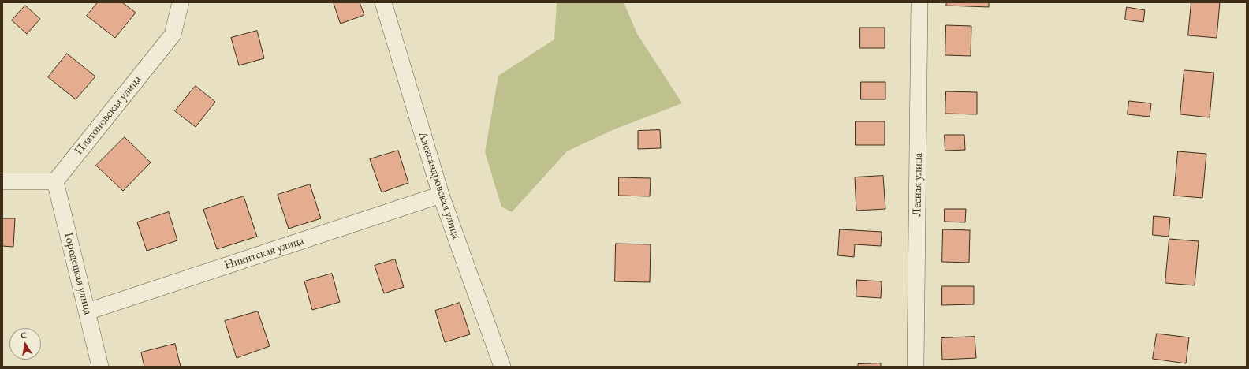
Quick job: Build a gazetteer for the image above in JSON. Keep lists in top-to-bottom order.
{
  "streets": {
    "street": [
      "Платоновская улица",
      "Лесная улица",
      "Александровская улица",
      "Никитская улица",
      "Городецкая улица"
    ]
  },
  "crossings": [
    ["Платоновская улица", "Городецкая улица"],
    ["Александровская улица", "Никитская улица"],
    ["Никитская улица", "Городецкая улица"]
  ],
  "north": "top"
}
